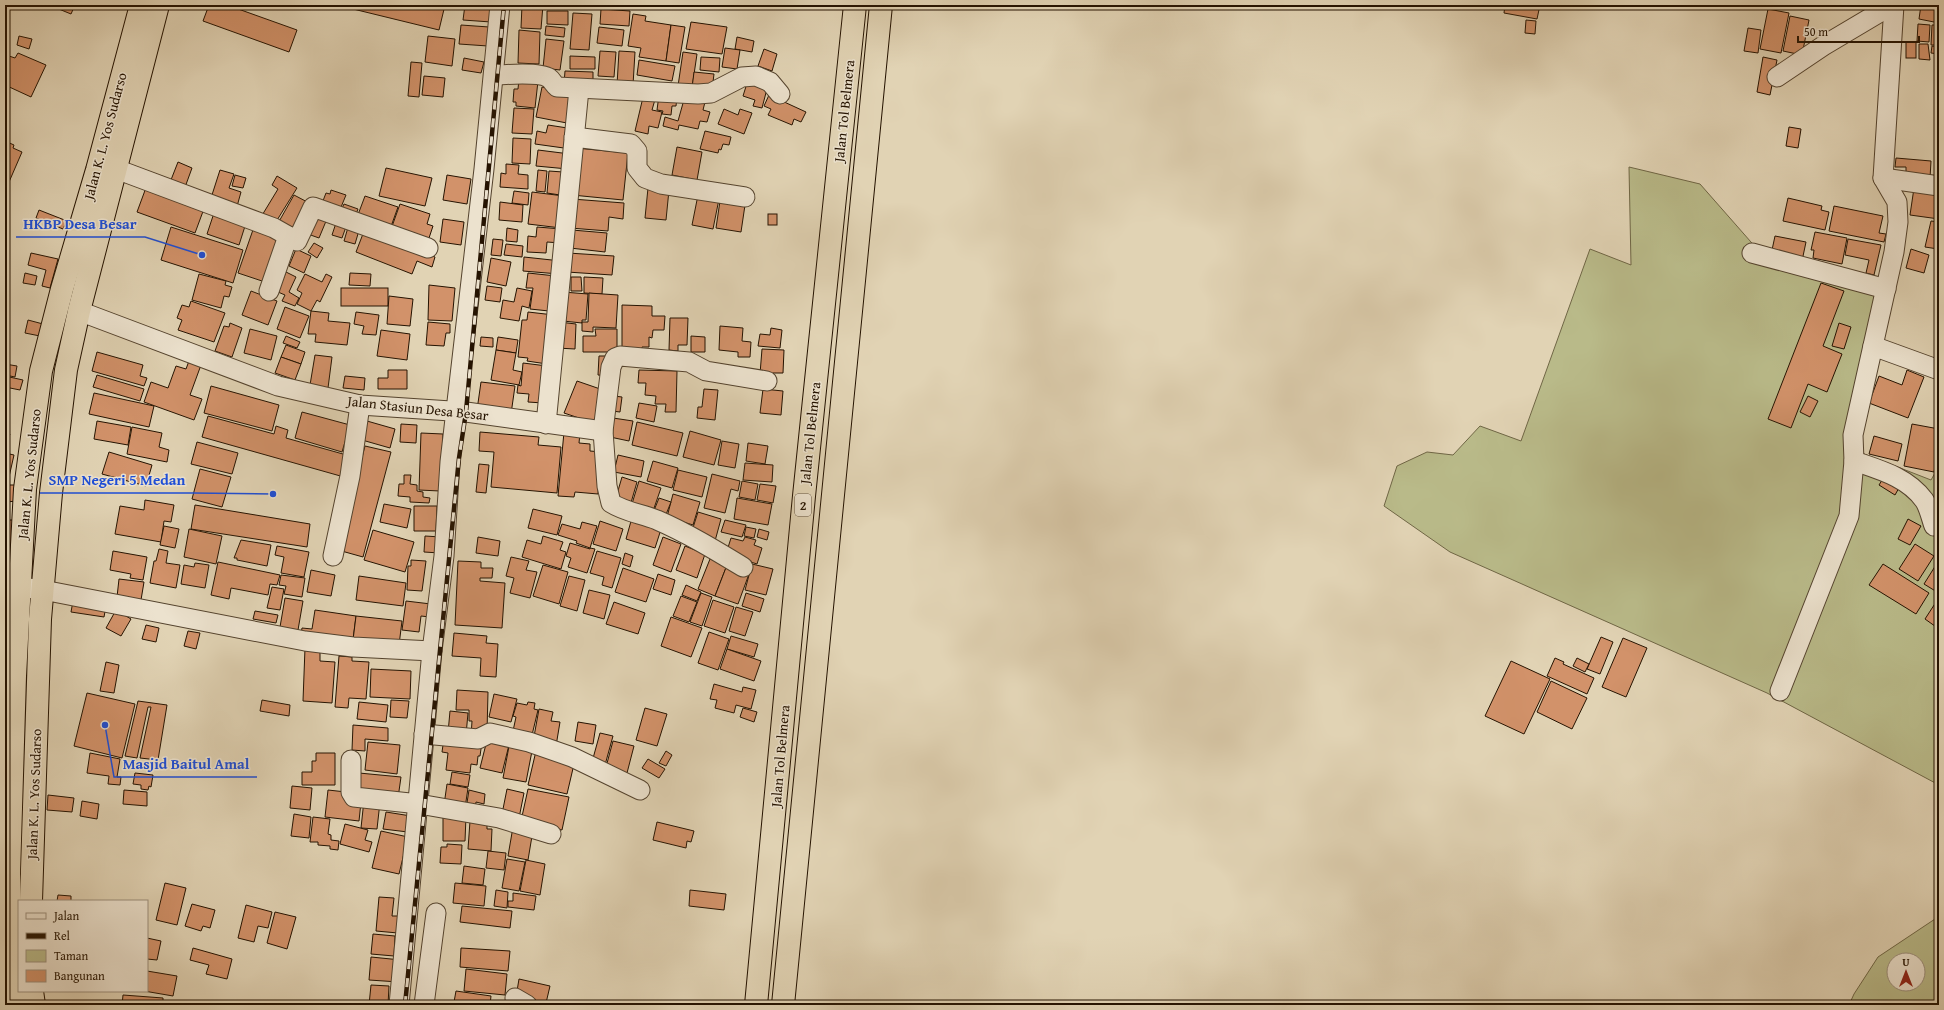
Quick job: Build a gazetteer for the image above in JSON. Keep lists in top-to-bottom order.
{
  "streets": {
    "highway": ["Jalan Tol Belmera", "Jalan K. L. Yos Sudarso", "2"],
    "street": ["Jalan Stasiun Desa Besar"]
  },
  "crossings": [
    ["Jalan K. L. Yos Sudarso", "Jalan Stasiun Desa Besar"]
  ],
  "places": ["HKBP Desa Besar", "SMP Negeri 5 Medan", "Masjid Baitul Amal"],
  "legend": [
    "Jalan",
    "Rel",
    "Taman",
    "Bangunan"
  ],
  "scale_bar": "50 m",
  "north": "top"
}
